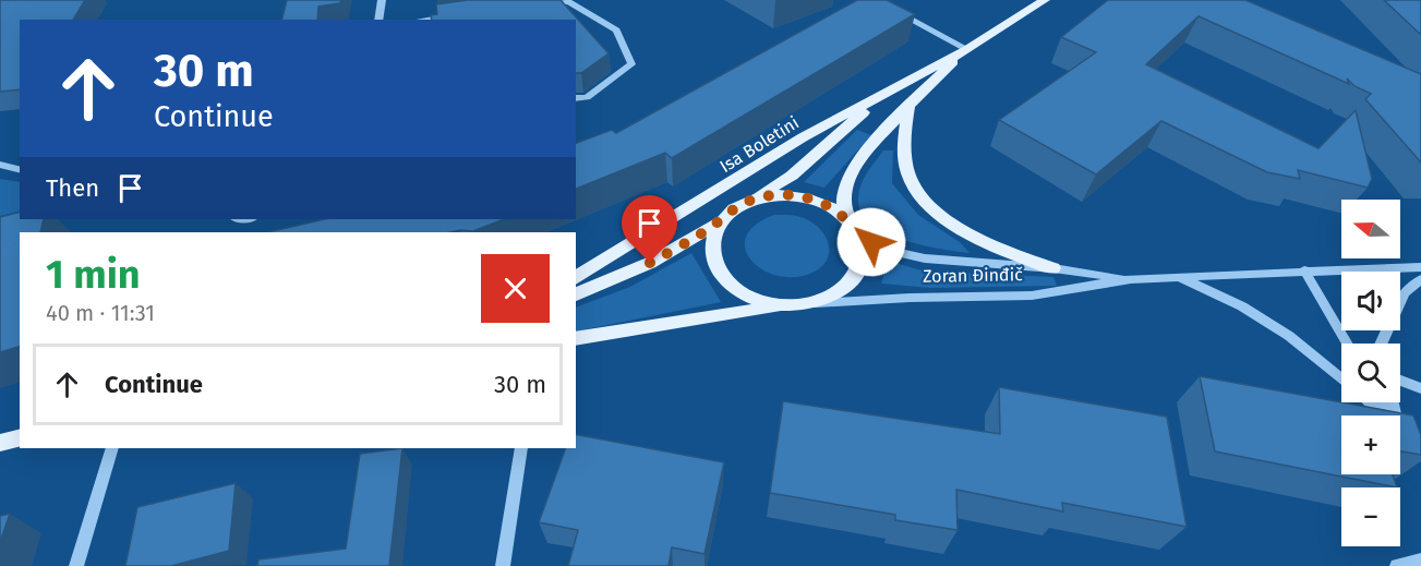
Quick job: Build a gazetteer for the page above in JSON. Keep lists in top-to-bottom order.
{
  "streets": {
    "main road": ["Isa Boletini", "Zoran Đinđič"]
  },
  "crossings": [
    ["Isa Boletini", "Zoran Đinđič"]
  ],
  "north": "left",
  "page": {
    "turn": ["30 m", "Continue"],
    "then": "Then",
    "map_buttons": ["+", "−"],
    "heading": ["1 min", "40 m · 11:31"],
    "list": [
      {
        "name": "Continue",
        "value": "30 m"
      }
    ]
  }
}
